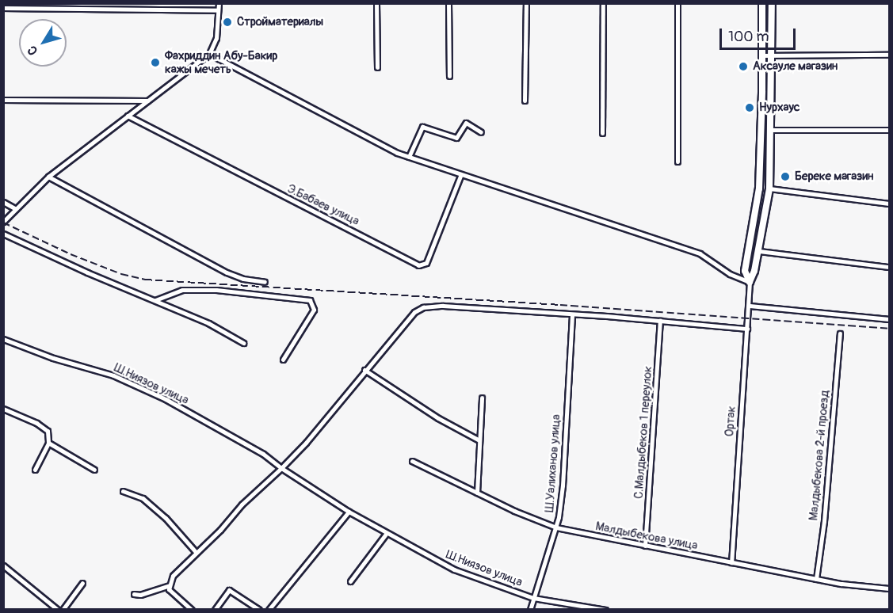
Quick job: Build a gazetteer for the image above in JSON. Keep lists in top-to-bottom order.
{
  "streets": {
    "street": [
      "Э.Бабаев улица",
      "Ш.Ниязов улица",
      "Ортак",
      "С.Малдыбеков 1 переулок",
      "Малдыбекова 2-й проезд",
      "Ш.Уалиханов улица",
      "Малдыбекова улица"
    ]
  },
  "crossings": [
    ["Ш.Ниязов улица", "Ш.Уалиханов улица"],
    ["Ортак", "Малдыбекова улица"],
    ["С.Малдыбеков 1 переулок", "Малдыбекова улица"],
    ["Малдыбекова 2-й проезд", "Малдыбекова улица"],
    ["Ш.Уалиханов улица", "Малдыбекова улица"]
  ],
  "places": [
    "Стройматериалы",
    "Фахриддин Абу-Бакир кажы мечеть",
    "Аксауле магазин",
    "Нурхаус",
    "Береке магазин"
  ],
  "scale_bar": "100 m",
  "north": "bottom left"
}
